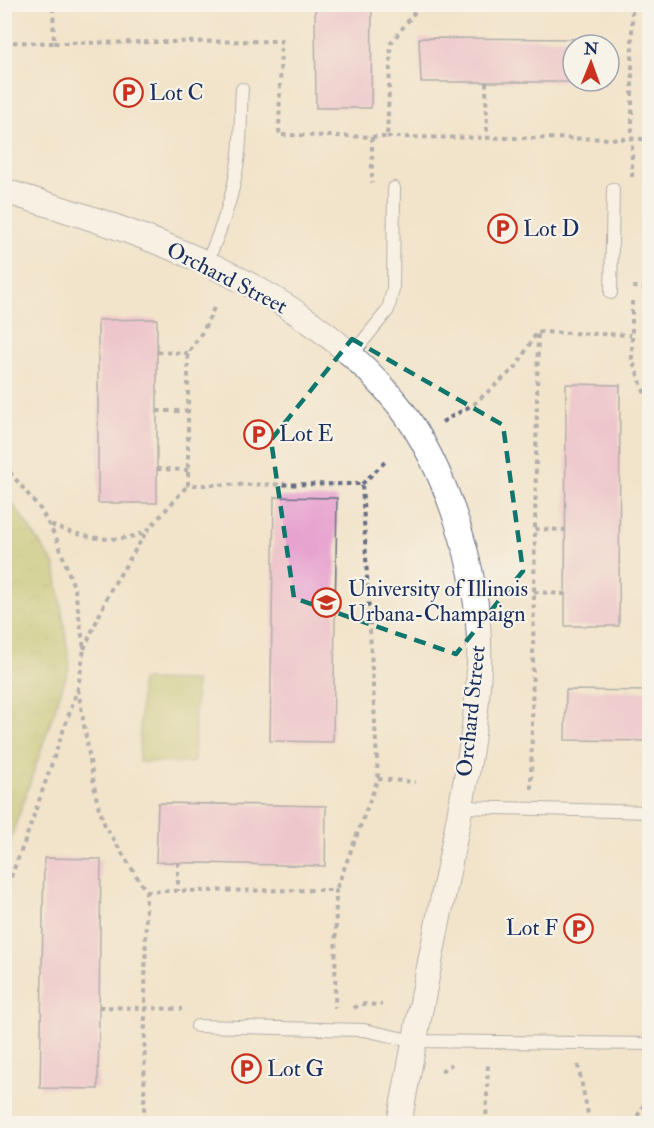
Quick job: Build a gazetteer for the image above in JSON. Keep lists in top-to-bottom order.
{
  "streets": {
    "street": ["Orchard Street"]
  },
  "places": {
    "parking": [
      "Lot C",
      "Lot D",
      "Lot E",
      "Lot F",
      "Lot G"
    ],
    "school or university": ["University of Illinois Urbana-Champaign"]
  },
  "north": "top"
}
